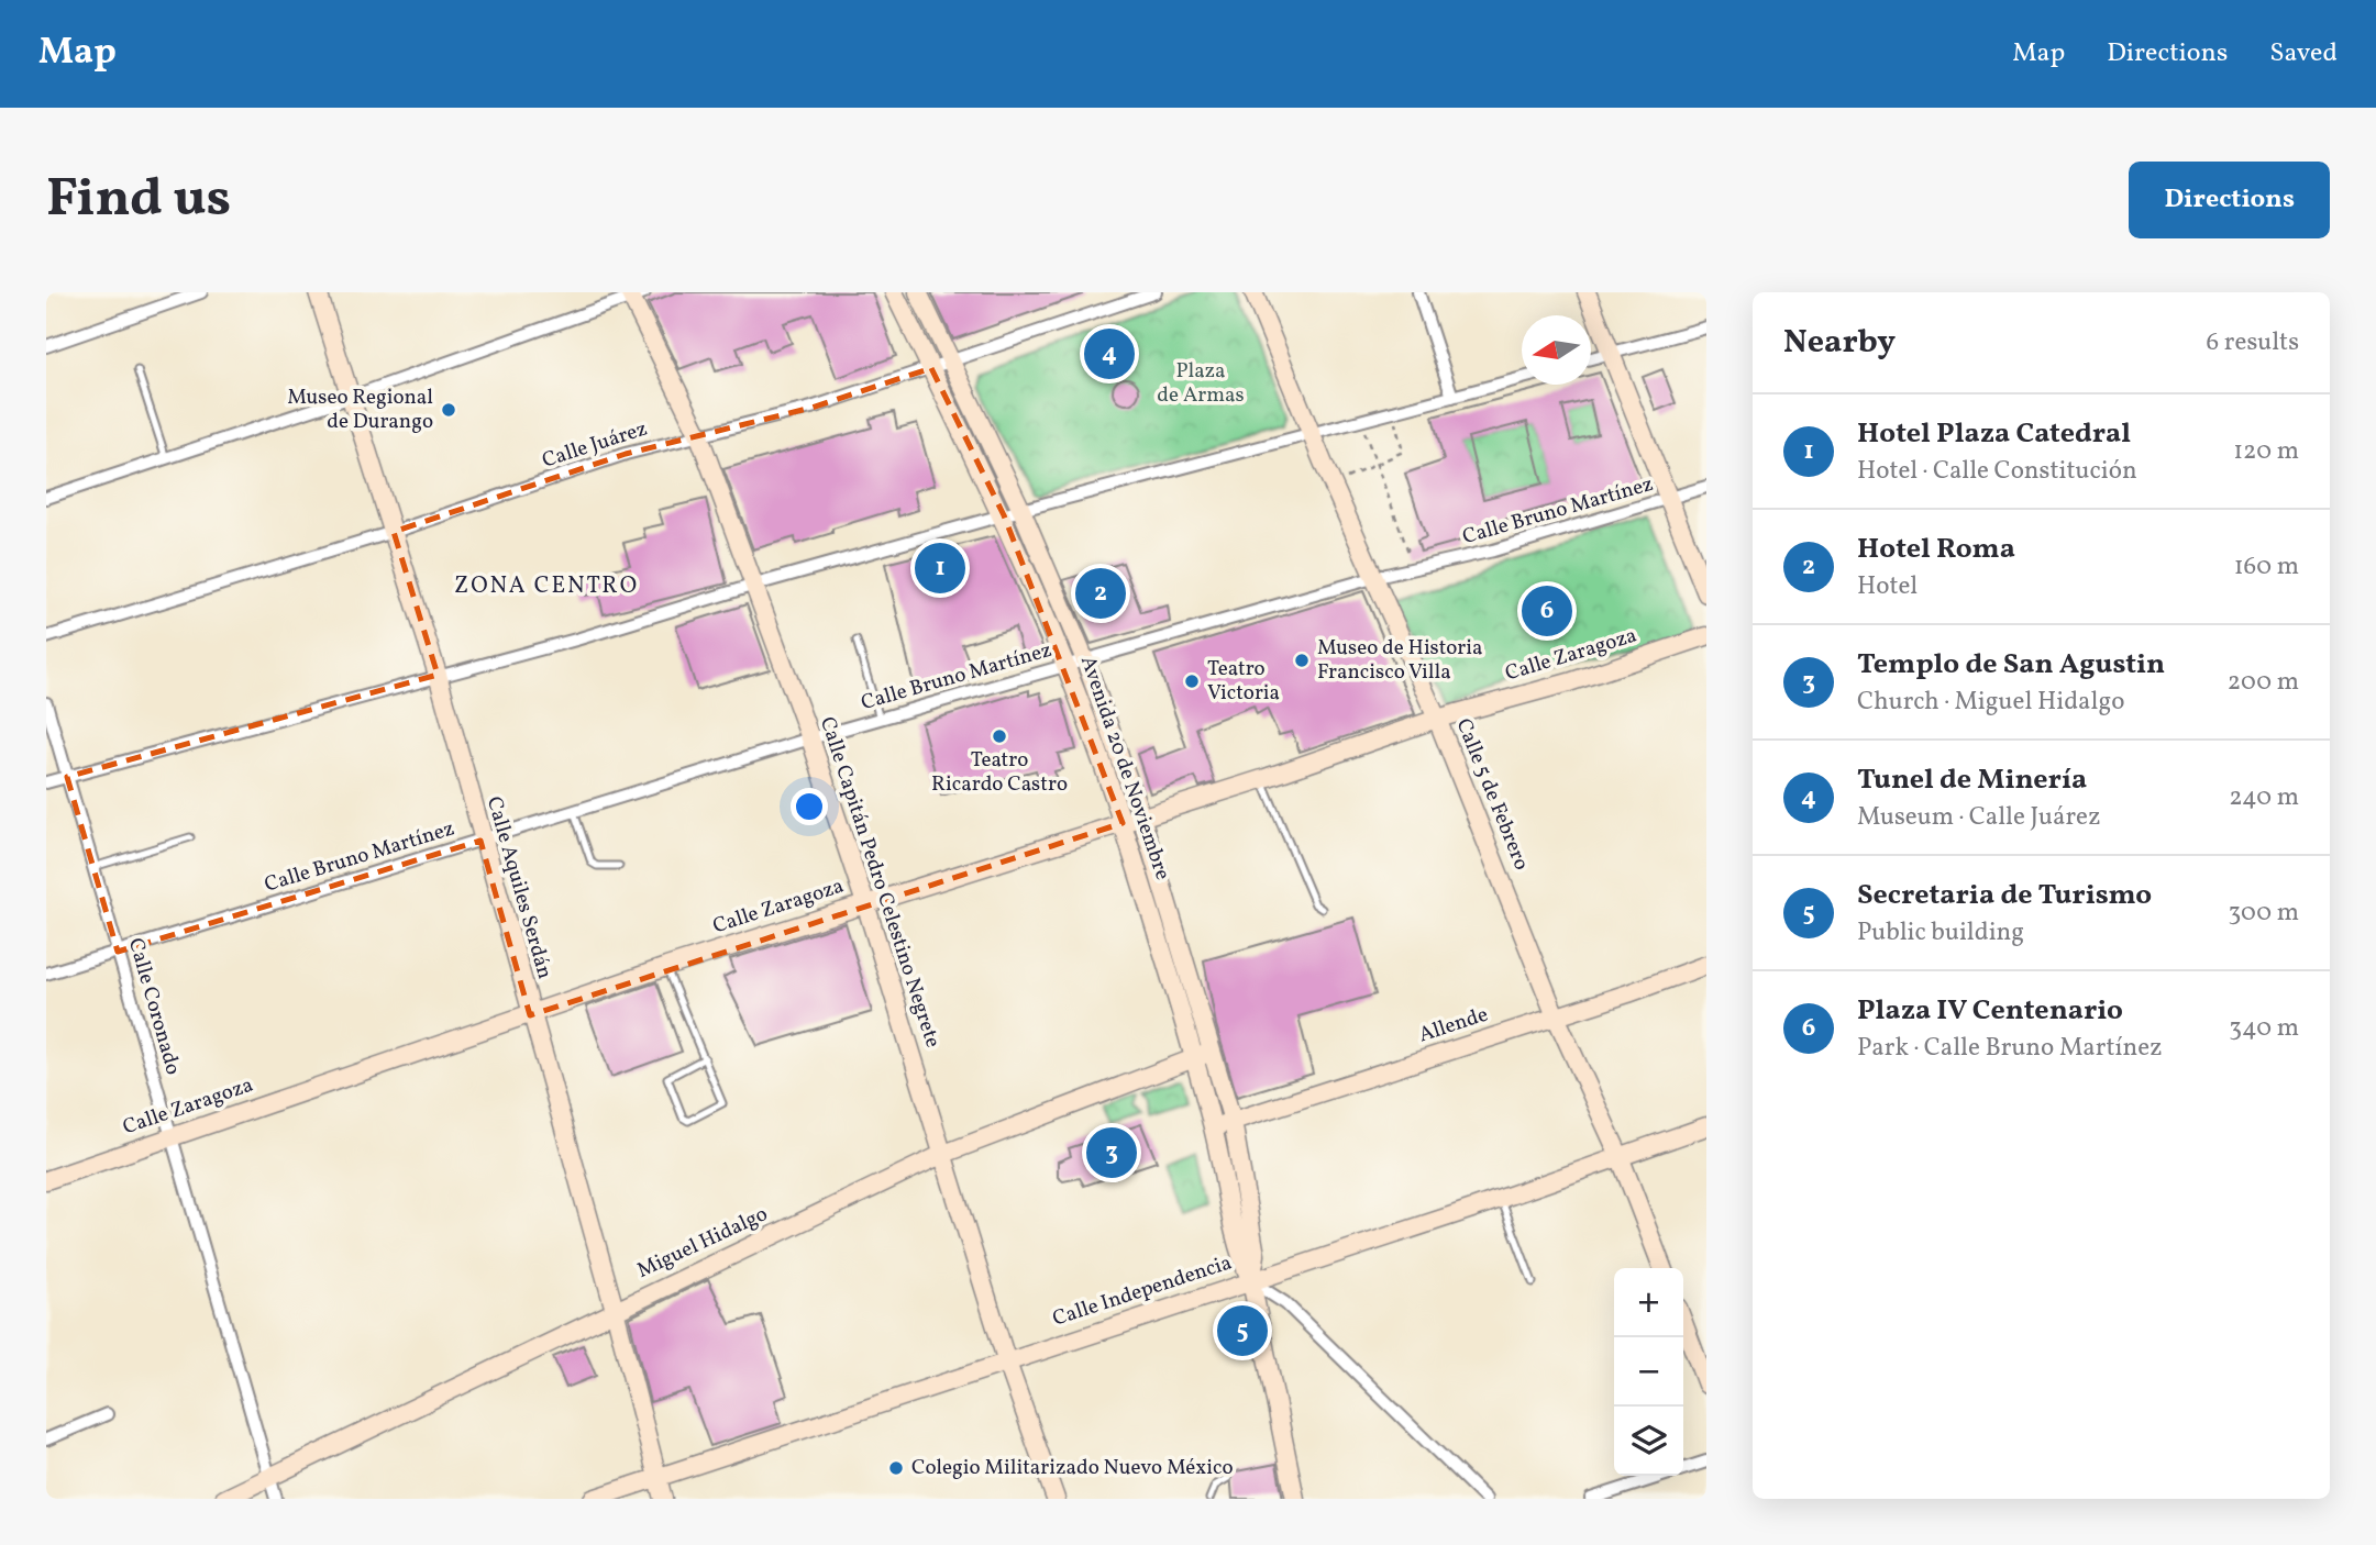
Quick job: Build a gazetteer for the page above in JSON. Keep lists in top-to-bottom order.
{
  "streets": {
    "street": [
      "Calle Juárez",
      "Calle Bruno Martínez",
      "Calle Zaragoza",
      "Avenida 20 de Noviembre",
      "Calle 5 de Febrero",
      "Calle Capitán Pedro Celestino Negrete",
      "Calle Aquiles Serdán",
      "Calle Coronado",
      "Allende",
      "Miguel Hidalgo",
      "Calle Independencia"
    ]
  },
  "crossings": [
    ["Calle Juárez", "Avenida 20 de Noviembre"],
    ["Calle Juárez", "Calle Capitán Pedro Celestino Negrete"],
    ["Calle Juárez", "Calle Aquiles Serdán"],
    ["Calle Bruno Martínez", "Avenida 20 de Noviembre"],
    ["Calle Bruno Martínez", "Calle 5 de Febrero"],
    ["Calle Bruno Martínez", "Calle Capitán Pedro Celestino Negrete"],
    ["Calle Bruno Martínez", "Calle Aquiles Serdán"],
    ["Calle Bruno Martínez", "Calle Coronado"],
    ["Calle Zaragoza", "Avenida 20 de Noviembre"],
    ["Calle Zaragoza", "Calle 5 de Febrero"],
    ["Calle Zaragoza", "Calle Capitán Pedro Celestino Negrete"],
    ["Calle Zaragoza", "Calle Aquiles Serdán"],
    ["Calle Zaragoza", "Calle Coronado"],
    ["Avenida 20 de Noviembre", "Allende"],
    ["Avenida 20 de Noviembre", "Miguel Hidalgo"],
    ["Avenida 20 de Noviembre", "Calle Independencia"],
    ["Calle 5 de Febrero", "Allende"],
    ["Calle 5 de Febrero", "Calle Independencia"],
    ["Calle Capitán Pedro Celestino Negrete", "Miguel Hidalgo"],
    ["Calle Capitán Pedro Celestino Negrete", "Calle Independencia"],
    ["Calle Aquiles Serdán", "Miguel Hidalgo"],
    ["Calle Aquiles Serdán", "Calle Independencia"],
    ["Calle Coronado", "Miguel Hidalgo"]
  ],
  "districts": ["ZONA CENTRO"],
  "parks": ["Plaza de Armas"],
  "places": [
    "Museo Regional de Durango",
    "Museo de Historia Francisco Villa",
    "Teatro Victoria",
    "Teatro Ricardo Castro",
    "Colegio Militarizado Nuevo México"
  ],
  "north": "left",
  "page": {
    "header": "Map",
    "nav": ["Map", "Directions", "Saved"],
    "buttons": "Directions",
    "title": "Find us",
    "heading": ["Nearby", "6 results"],
    "pins": [
      "4",
      "1",
      "2",
      "6",
      "3",
      "5"
    ],
    "list": [
      {
        "mark": "1",
        "name": "Hotel Plaza Catedral",
        "note": "Hotel · Calle Constitución",
        "value": "120 m"
      },
      {
        "mark": "2",
        "name": "Hotel Roma",
        "note": "Hotel",
        "value": "160 m"
      },
      {
        "mark": "3",
        "name": "Templo de San Agustin",
        "note": "Church · Miguel Hidalgo",
        "value": "200 m"
      },
      {
        "mark": "4",
        "name": "Tunel de Minería",
        "note": "Museum · Calle Juárez",
        "value": "240 m"
      },
      {
        "mark": "5",
        "name": "Secretaria de Turismo",
        "note": "Public building",
        "value": "300 m"
      },
      {
        "mark": "6",
        "name": "Plaza IV Centenario",
        "note": "Park · Calle Bruno Martínez",
        "value": "340 m"
      }
    ],
    "map_buttons": ["+", "−"]
  }
}
